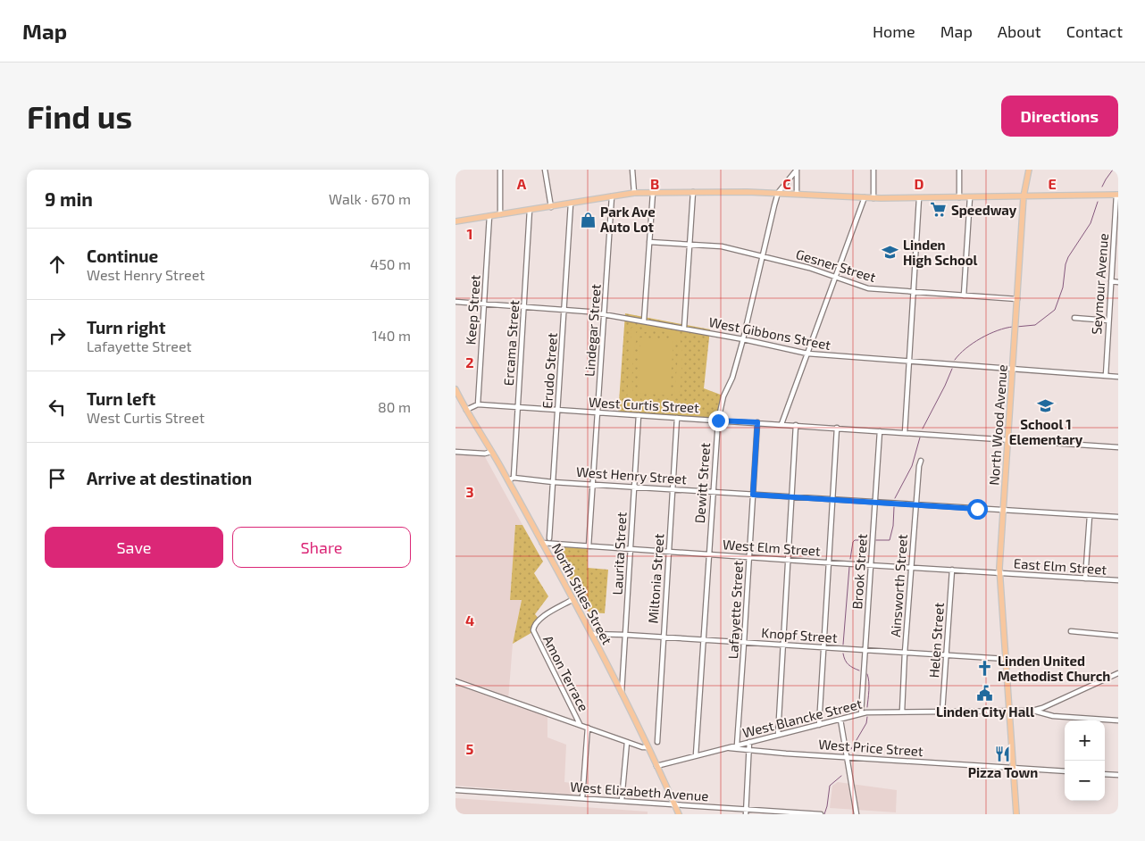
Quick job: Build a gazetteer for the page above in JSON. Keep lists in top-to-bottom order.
{
  "streets": {
    "main road": ["North Wood Avenue", "North Stiles Street"],
    "street": [
      "Gesner Street",
      "Seymour Avenue",
      "Keep Street",
      "Lindegar Street",
      "West Gibbons Street",
      "Ercama Street",
      "Erudo Street",
      "West Curtis Street",
      "West Henry Street",
      "Dewitt Street",
      "West Elm Street",
      "Laurita Street",
      "East Elm Street",
      "Brook Street",
      "Miltonia Street",
      "Ainsworth Street",
      "Lafayette Street",
      "Knopf Street",
      "Helen Street",
      "Amon Terrace",
      "West Blancke Street",
      "West Price Street",
      "West Elizabeth Avenue"
    ]
  },
  "crossings": [
    ["Gesner Street", "North Wood Avenue"],
    ["Gesner Street", "Dewitt Street"],
    ["Seymour Avenue", "West Gibbons Street"],
    ["Keep Street", "West Gibbons Street"],
    ["Keep Street", "West Curtis Street"],
    ["Lindegar Street", "West Gibbons Street"],
    ["Lindegar Street", "West Curtis Street"],
    ["Lindegar Street", "West Henry Street"],
    ["Lindegar Street", "West Elm Street"],
    ["West Gibbons Street", "Ercama Street"],
    ["West Gibbons Street", "Erudo Street"],
    ["West Gibbons Street", "North Wood Avenue"],
    ["West Gibbons Street", "Dewitt Street"],
    ["Ercama Street", "West Curtis Street"],
    ["Ercama Street", "West Henry Street"],
    ["Ercama Street", "North Stiles Street"],
    ["Erudo Street", "West Curtis Street"],
    ["Erudo Street", "West Henry Street"],
    ["West Curtis Street", "North Wood Avenue"],
    ["West Curtis Street", "Dewitt Street"],
    ["West Curtis Street", "Laurita Street"],
    ["West Curtis Street", "Brook Street"],
    ["West Curtis Street", "Miltonia Street"],
    ["West Curtis Street", "North Stiles Street"],
    ["West Curtis Street", "Lafayette Street"],
    ["North Wood Avenue", "West Henry Street"],
    ["North Wood Avenue", "West Elm Street"],
    ["North Wood Avenue", "East Elm Street"],
    ["North Wood Avenue", "Knopf Street"],
    ["North Wood Avenue", "West Blancke Street"],
    ["North Wood Avenue", "West Price Street"],
    ["West Henry Street", "Dewitt Street"],
    ["West Henry Street", "Laurita Street"],
    ["West Henry Street", "Brook Street"],
    ["West Henry Street", "Miltonia Street"],
    ["West Henry Street", "Ainsworth Street"],
    ["West Henry Street", "North Stiles Street"],
    ["West Henry Street", "Lafayette Street"],
    ["Dewitt Street", "West Elm Street"],
    ["Dewitt Street", "Knopf Street"],
    ["Dewitt Street", "West Blancke Street"],
    ["West Elm Street", "Laurita Street"],
    ["West Elm Street", "East Elm Street"],
    ["West Elm Street", "Brook Street"],
    ["West Elm Street", "Miltonia Street"],
    ["West Elm Street", "Ainsworth Street"],
    ["West Elm Street", "North Stiles Street"],
    ["West Elm Street", "Lafayette Street"],
    ["West Elm Street", "Helen Street"],
    ["Laurita Street", "North Stiles Street"],
    ["Laurita Street", "Knopf Street"],
    ["Brook Street", "Knopf Street"],
    ["Brook Street", "West Blancke Street"],
    ["Miltonia Street", "Knopf Street"],
    ["Ainsworth Street", "Knopf Street"],
    ["Ainsworth Street", "West Blancke Street"],
    ["North Stiles Street", "Knopf Street"],
    ["North Stiles Street", "Amon Terrace"],
    ["North Stiles Street", "West Blancke Street"],
    ["North Stiles Street", "West Elizabeth Avenue"],
    ["Lafayette Street", "Knopf Street"],
    ["Lafayette Street", "West Blancke Street"],
    ["Knopf Street", "Helen Street"],
    ["Helen Street", "West Blancke Street"],
    ["West Blancke Street", "West Price Street"]
  ],
  "places": {
    "supermarket": ["Speedway"],
    "shop": ["Park Ave Auto Lot"],
    "school or university": ["Linden High School", "School 1 Elementary"],
    "church": ["Linden United Methodist Church"],
    "public building": ["Linden City Hall"],
    "restaurant": ["Pizza Town"]
  },
  "page": {
    "header": "Map",
    "nav": [
      "Home",
      "Map",
      "About",
      "Contact"
    ],
    "buttons": [
      "Directions",
      ["Save", "Share"]
    ],
    "title": "Find us",
    "heading": ["9 min", "Walk · 670 m"],
    "list": [
      ["Continue", "West Henry Street", "450 m"],
      ["Turn right", "Lafayette Street", "140 m"],
      ["Turn left", "West Curtis Street", "80 m"],
      "Arrive at destination"
    ],
    "map_buttons": ["+", "−"]
  },
  "grid": {
    "columns": [
      "A",
      "B",
      "C",
      "D",
      "E"
    ],
    "rows": [
      "1",
      "2",
      "3",
      "4",
      "5"
    ]
  }
}
